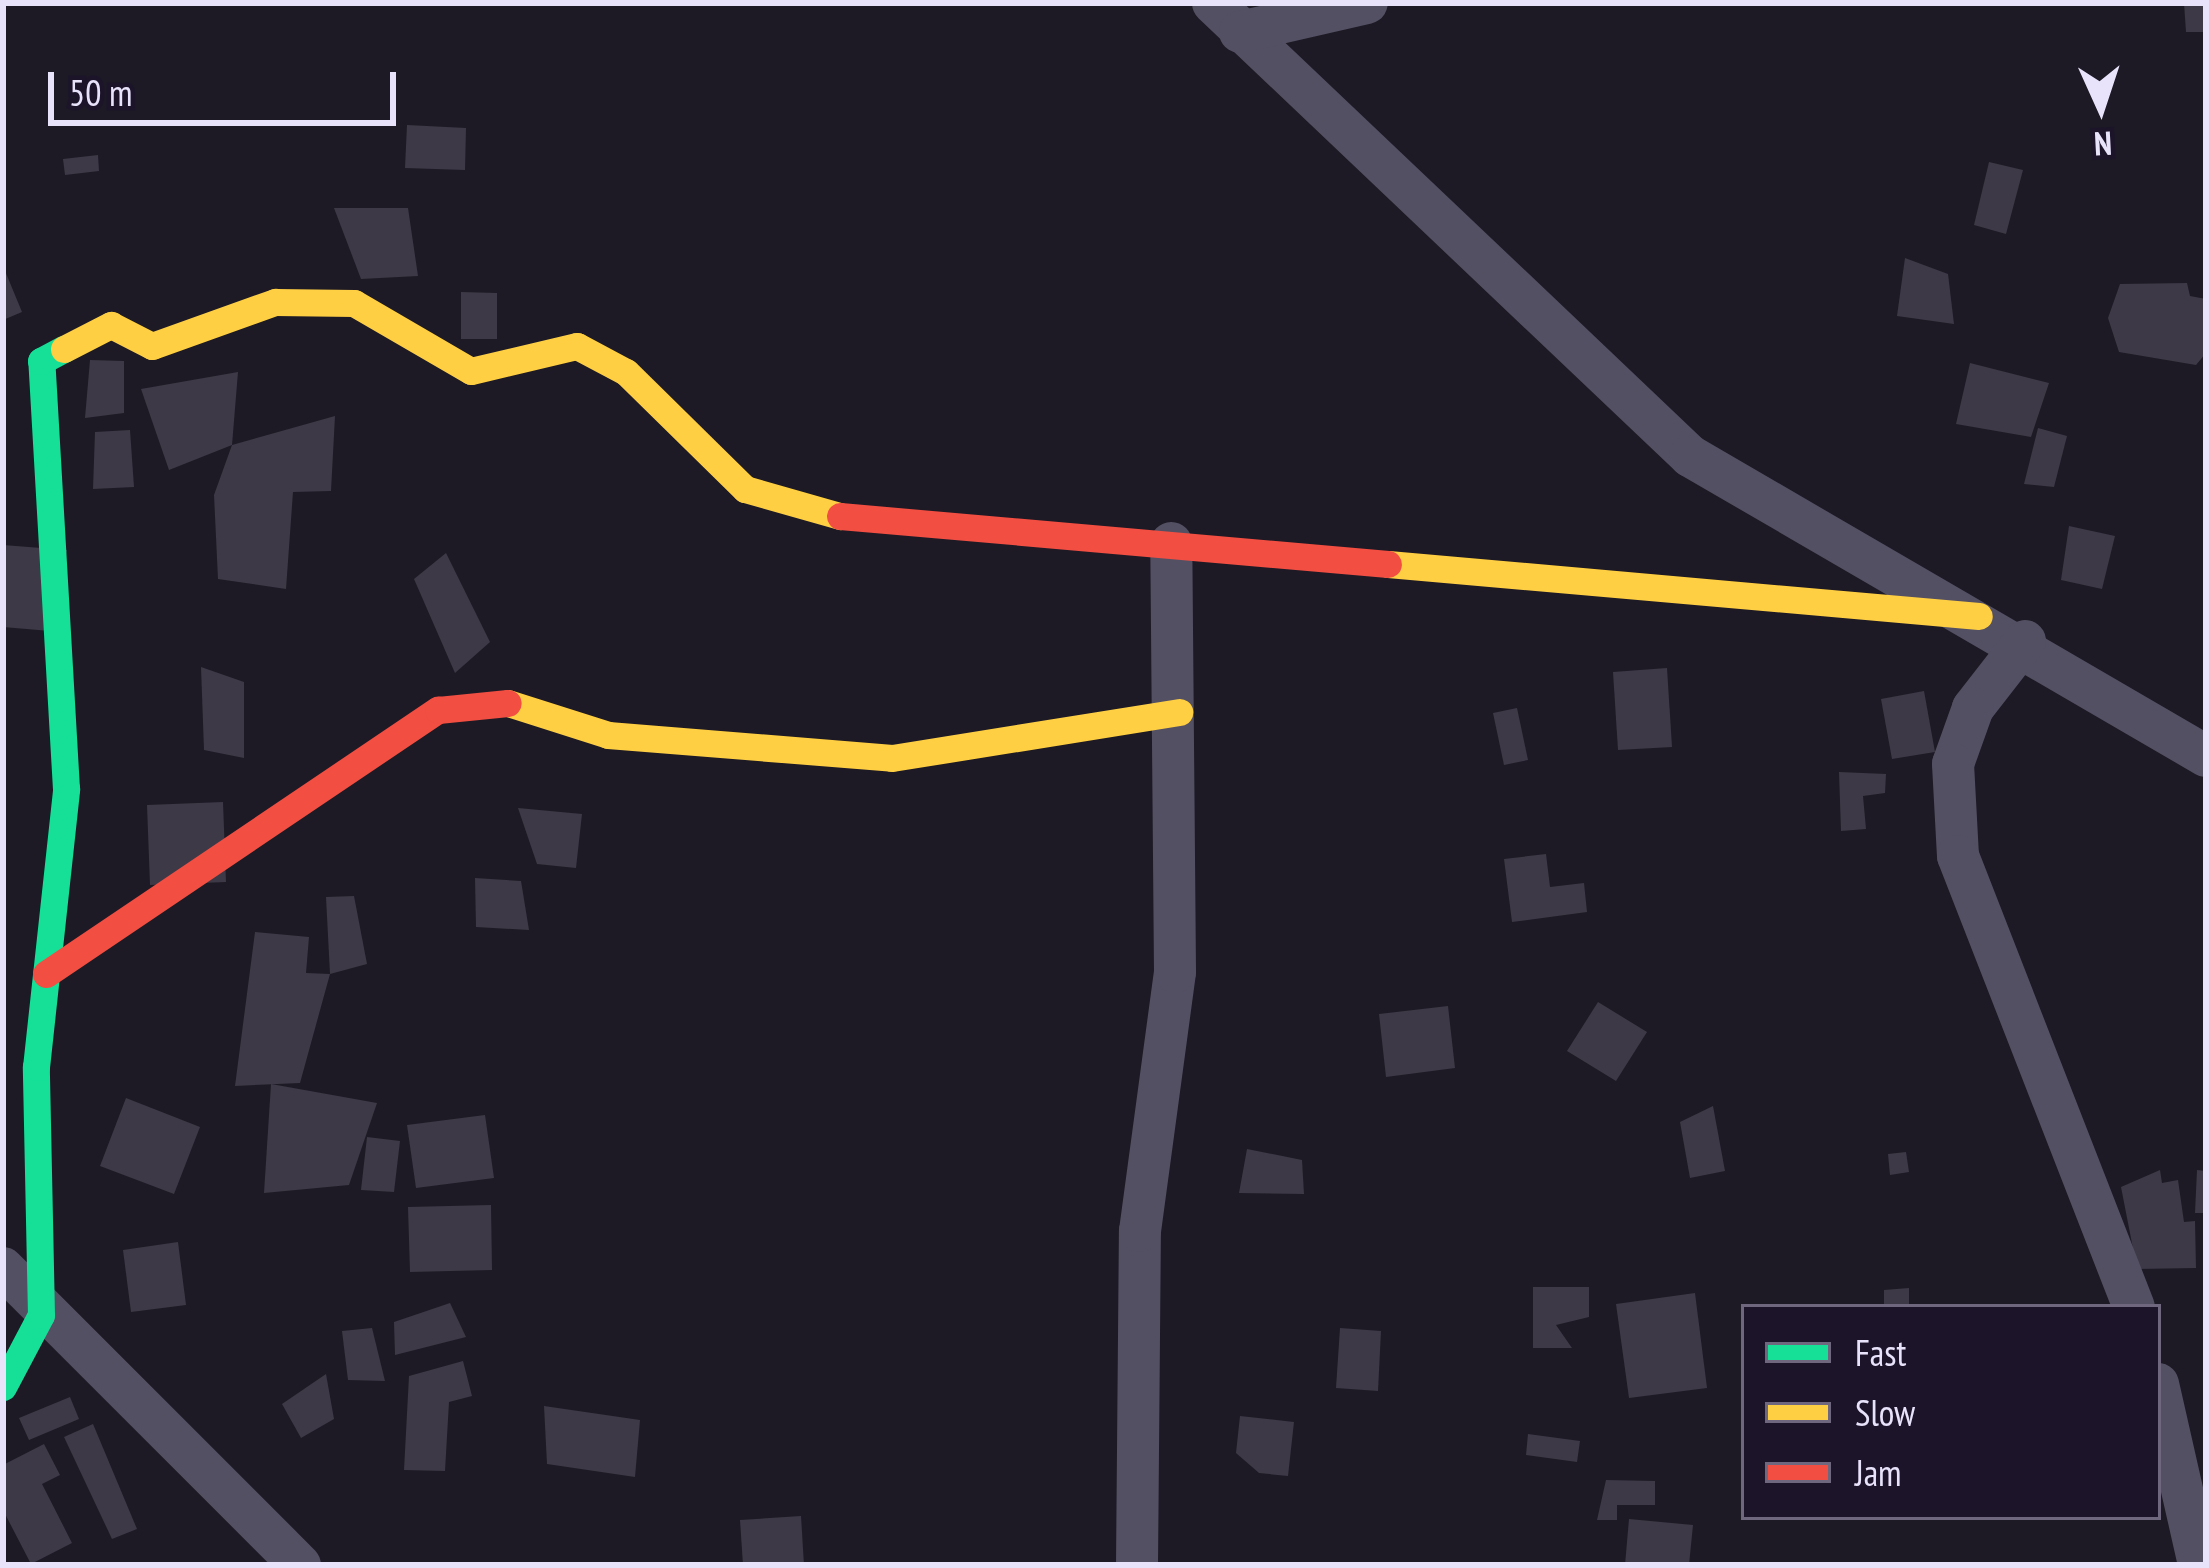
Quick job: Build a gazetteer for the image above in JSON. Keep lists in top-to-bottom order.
{
  "legend": ["Fast", "Slow", "Jam"],
  "scale_bar": "50 m",
  "north": "bottom"
}
